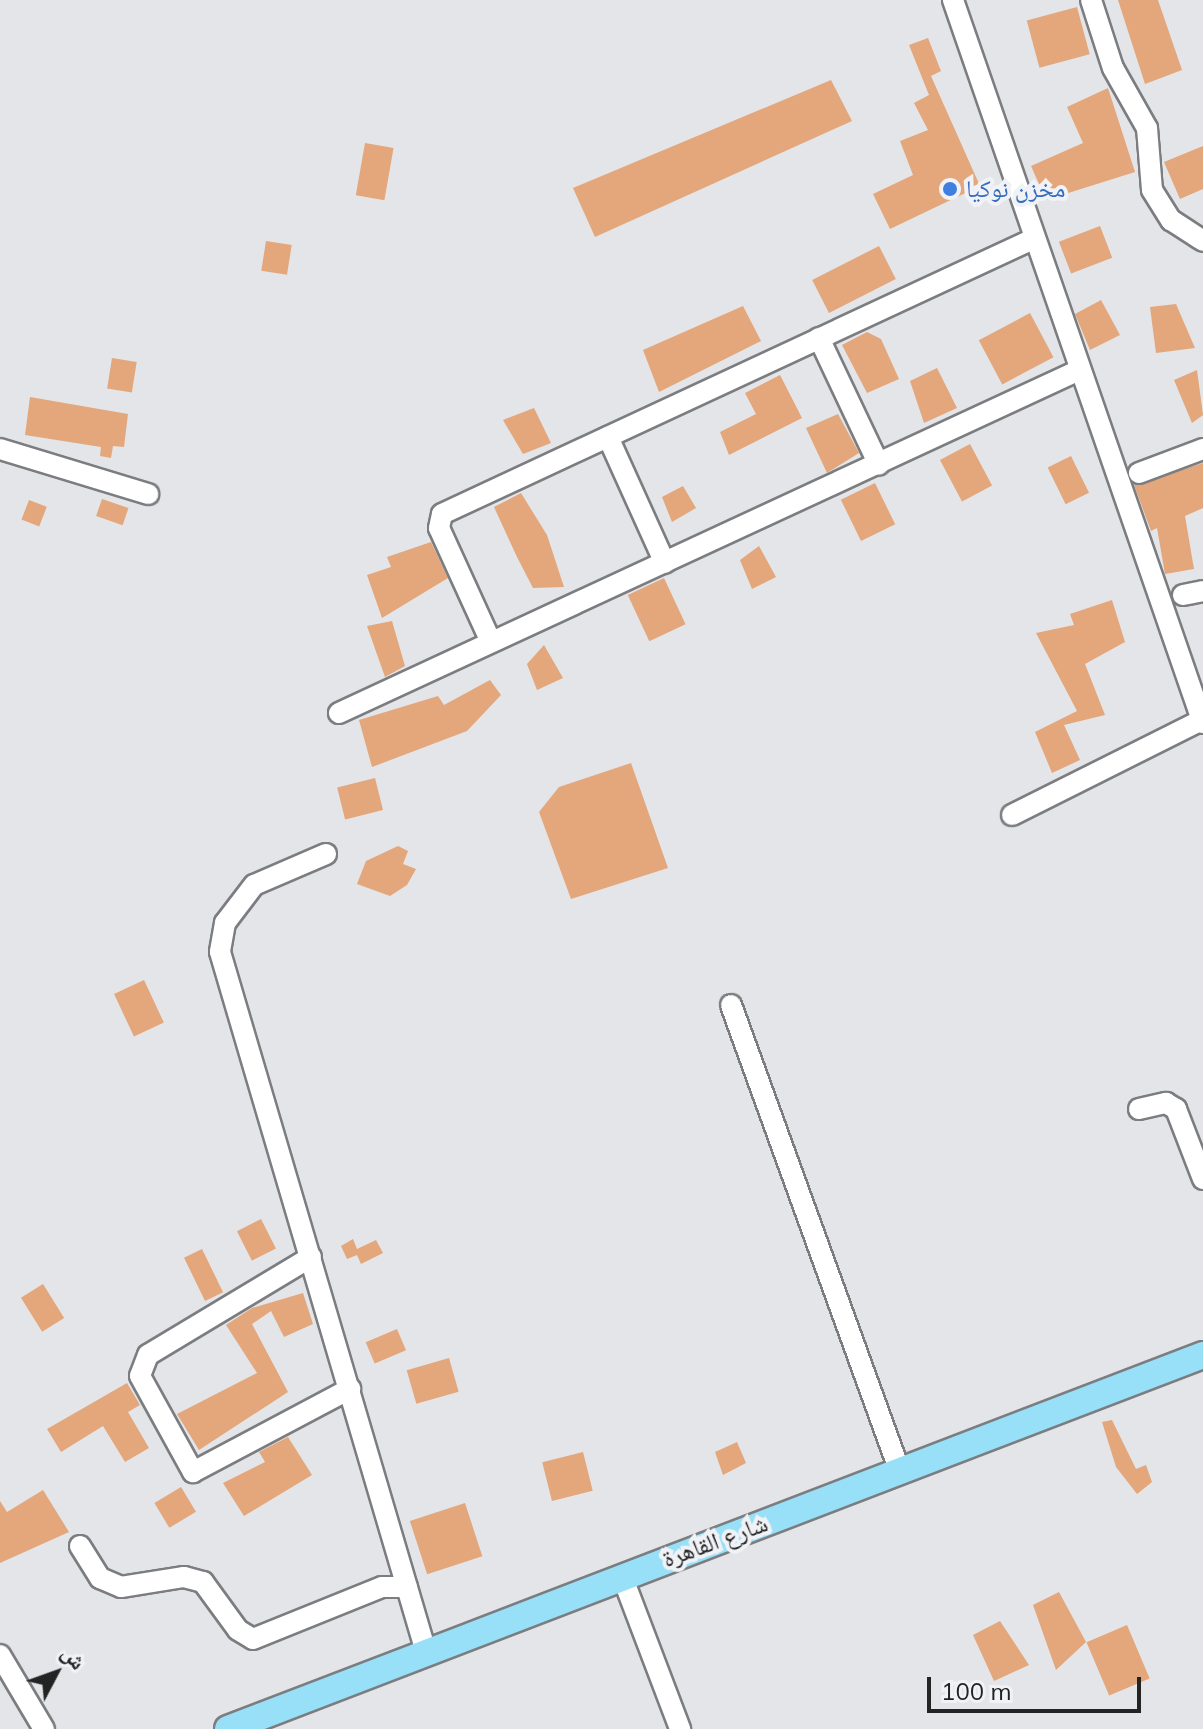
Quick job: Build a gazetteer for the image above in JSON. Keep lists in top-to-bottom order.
{
  "streets": {
    "main road": ["شارع القاهرة"]
  },
  "places": ["مخزن نوكيا"],
  "scale_bar": "100 m",
  "north": "top right"
}
